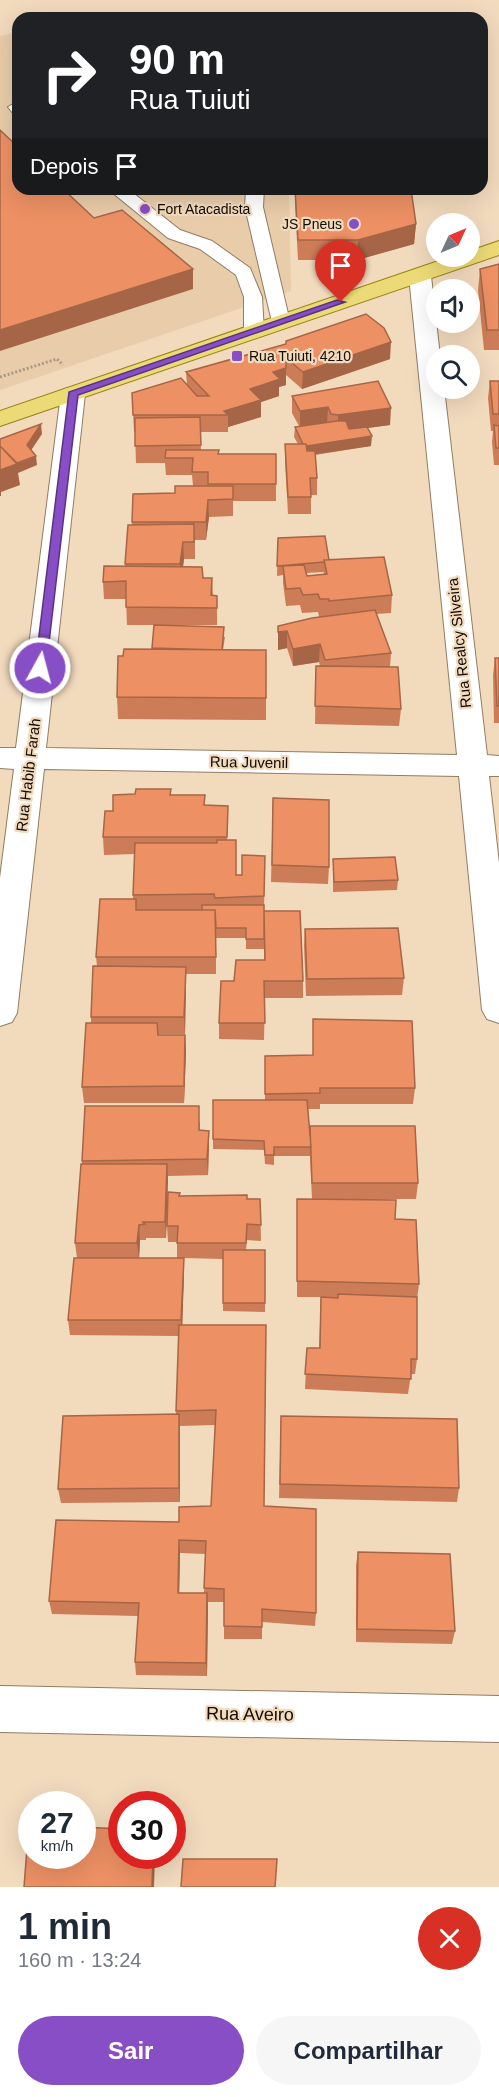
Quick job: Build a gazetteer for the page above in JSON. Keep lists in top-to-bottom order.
{
  "streets": {
    "street": [
      "Rua Realcy Silveira",
      "Rua Juvenil",
      "Rua Habib Farah",
      "Rua Aveiro"
    ]
  },
  "crossings": [
    ["Rua Realcy Silveira", "Rua Juvenil"],
    ["Rua Juvenil", "Rua Habib Farah"]
  ],
  "places": {
    "other": ["Fort Atacadista", "JS Pneus"],
    "transit": ["Rua Tuiuti, 4210"]
  },
  "north": "top right",
  "page": {
    "turn": ["90 m", "Rua Tuiuti"],
    "then": "Depois",
    "speed": "27 km/h",
    "limit": "30",
    "heading": ["1 min", "160 m · 13:24"],
    "buttons": ["Sair", "Compartilhar"]
  }
}
